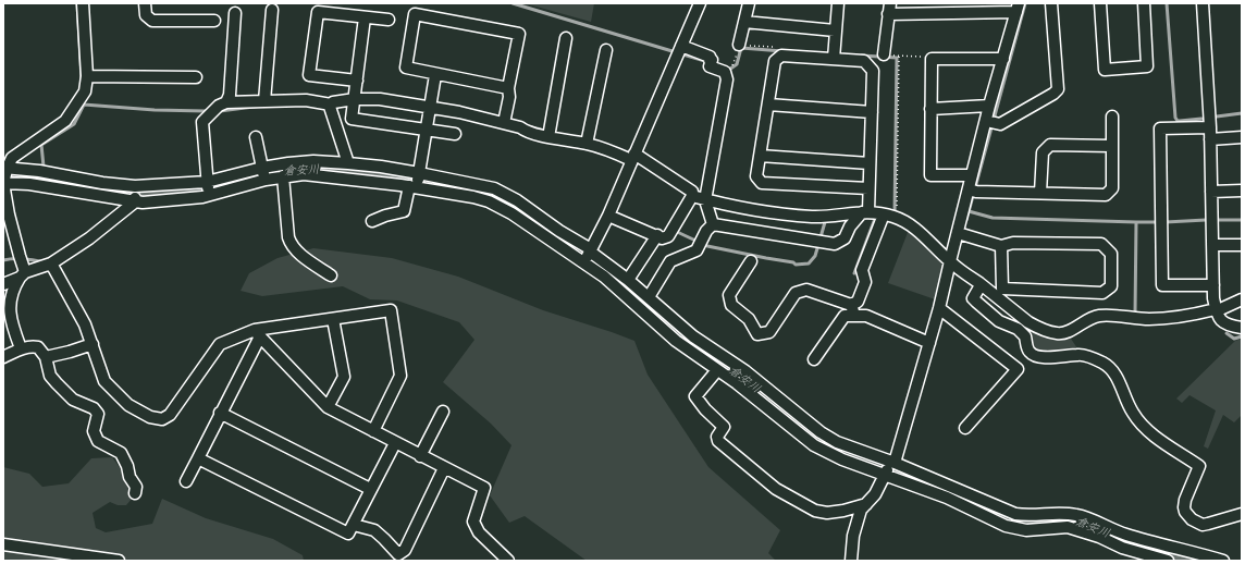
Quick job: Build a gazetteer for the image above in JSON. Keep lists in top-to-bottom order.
{
  "water": ["倉安川"]
}
